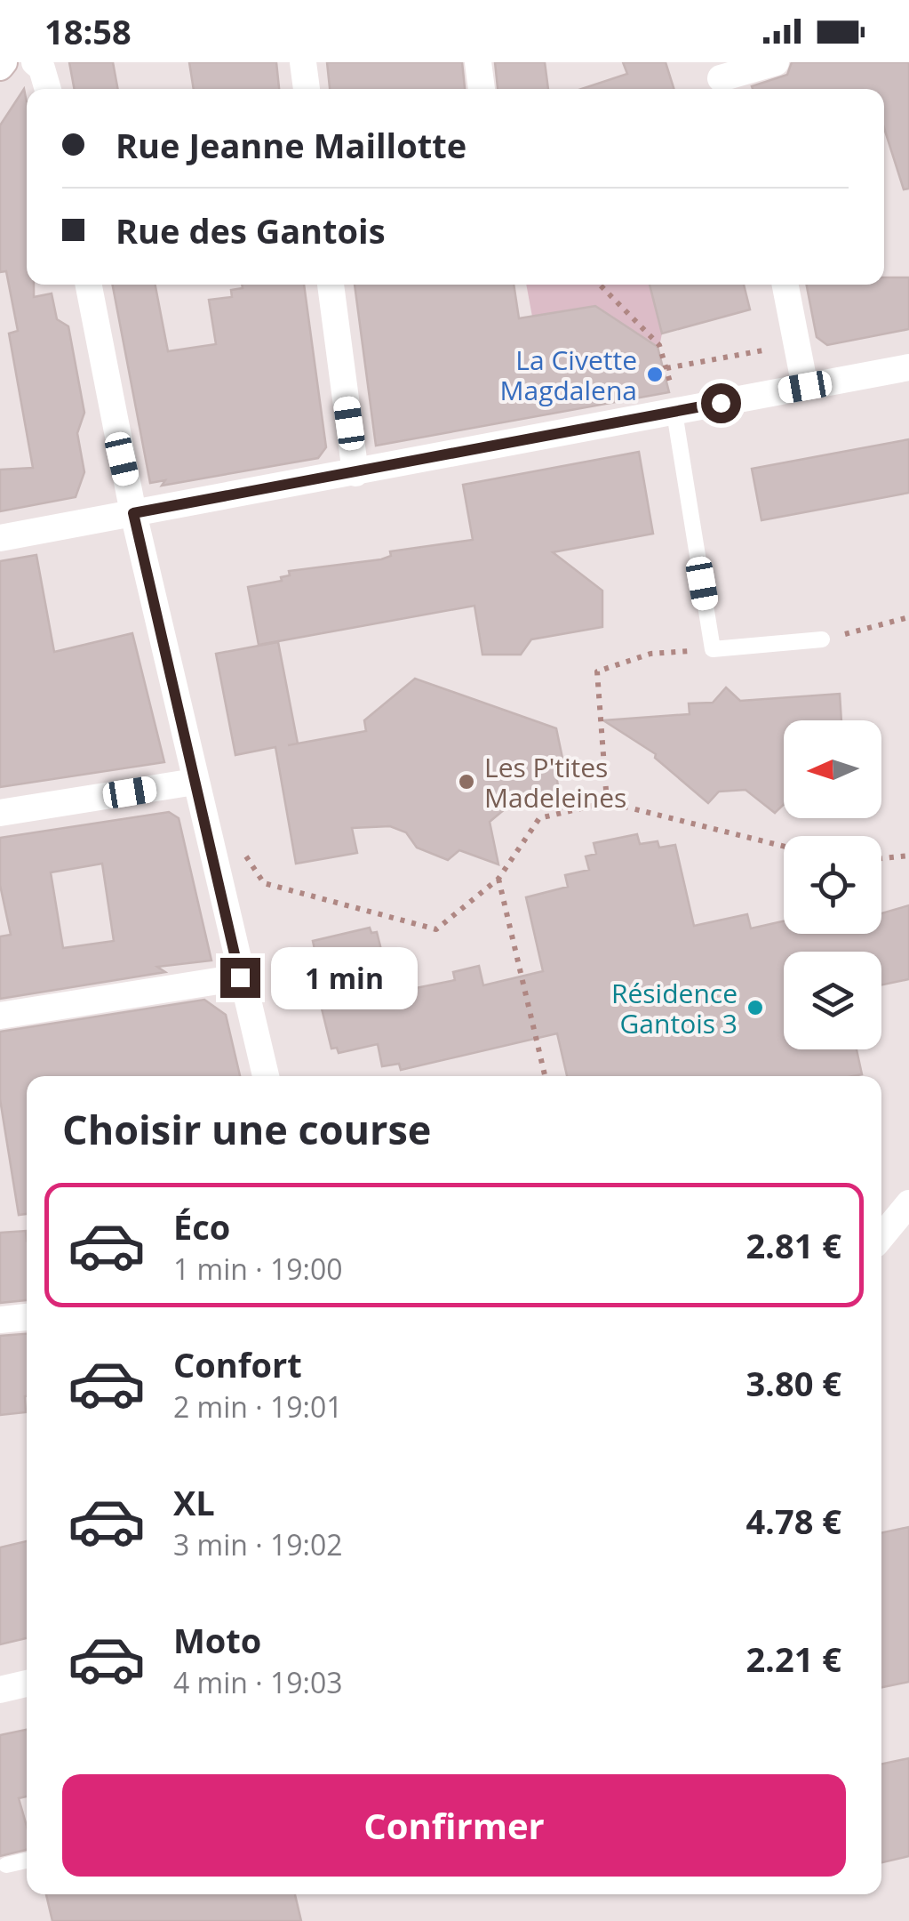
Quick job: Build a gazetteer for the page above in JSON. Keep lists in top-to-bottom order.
{
  "places": ["La Civette Magdalena", "Les P'tites Madeleines", "Résidence Gantois 3"],
  "north": "left",
  "page": {
    "status": "18:58",
    "banner": ["Rue Jeanne Maillotte", "Rue des Gantois"],
    "bubble": "1 min",
    "heading": "Choisir une course",
    "list": [
      {
        "name": "Éco",
        "note": "1 min · 19:00",
        "value": "2.81 €"
      },
      {
        "name": "Confort",
        "note": "2 min · 19:01",
        "value": "3.80 €"
      },
      {
        "name": "XL",
        "note": "3 min · 19:02",
        "value": "4.78 €"
      },
      {
        "name": "Moto",
        "note": "4 min · 19:03",
        "value": "2.21 €"
      }
    ],
    "buttons": "Confirmer"
  }
}
